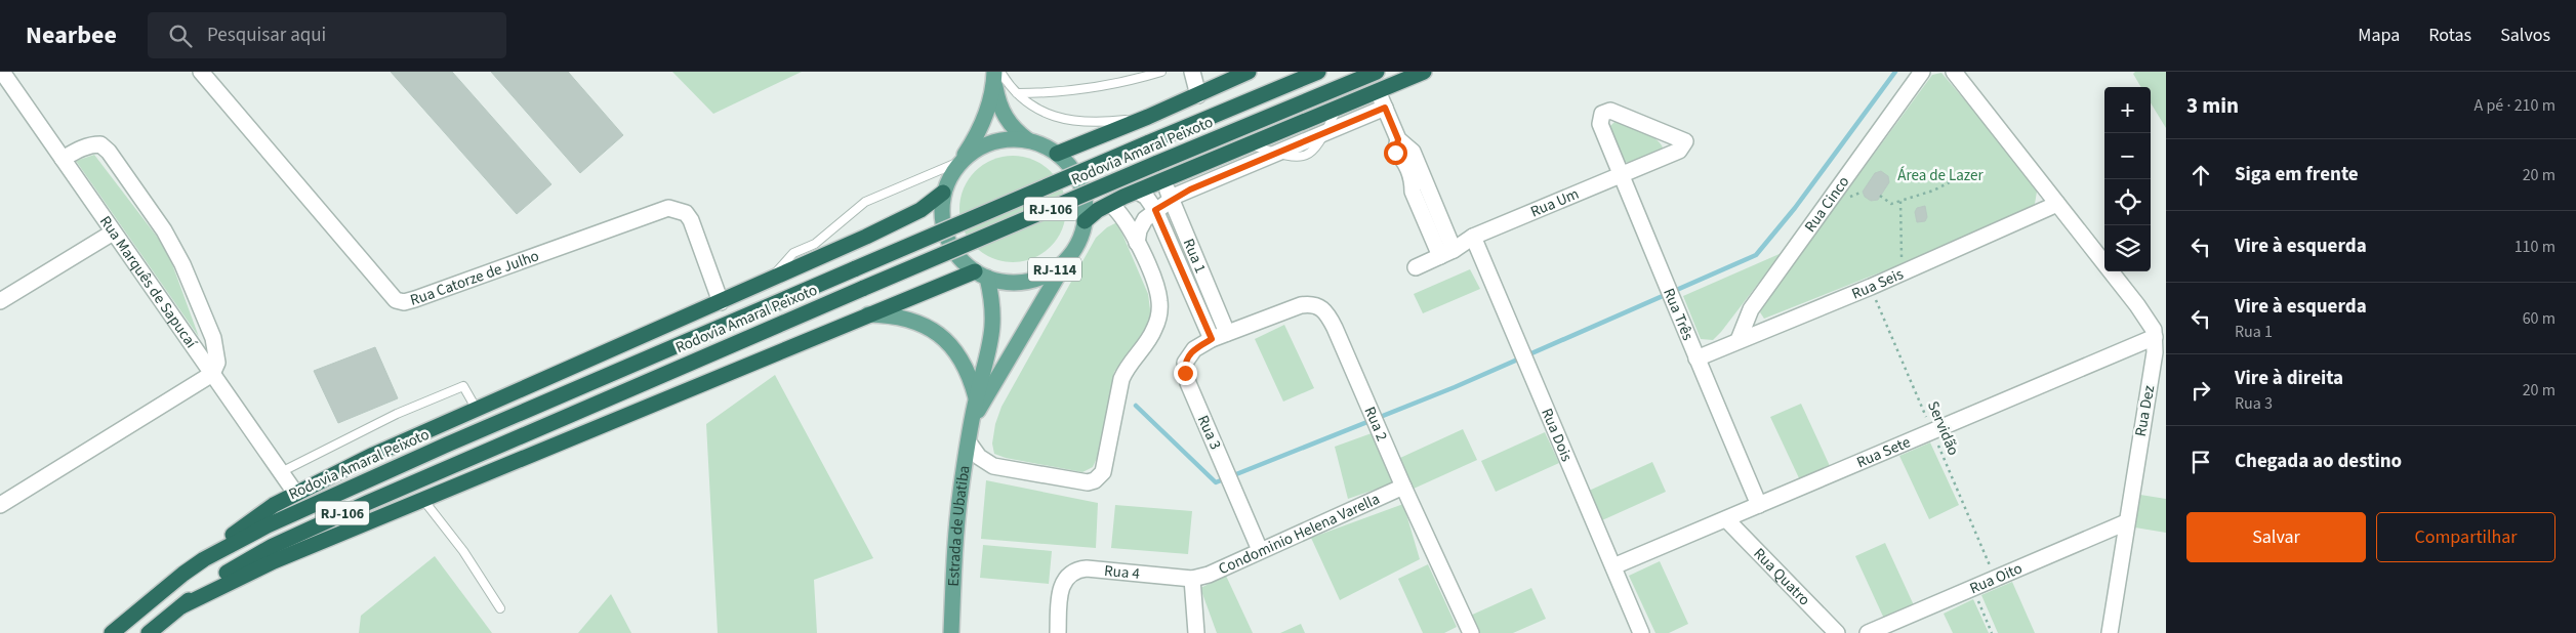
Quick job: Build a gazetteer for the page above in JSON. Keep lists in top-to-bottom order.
{
  "streets": {
    "highway": ["Rodovia Amaral Peixoto", "RJ-106"],
    "main road": ["RJ-114", "Estrada de Ubatiba"],
    "street": [
      "Rua Um",
      "Rua Cinco",
      "Rua 1",
      "Rua Catorze de Julho",
      "Rua Marquês de Sapucaí",
      "Rua Seis",
      "Rua Três",
      "Rua Dez",
      "Rua 2",
      "Rua 3",
      "Rua Dois",
      "Rua Sete",
      "Condominio Helena Varella",
      "Rua 4",
      "Rua Quatro",
      "Rua Oito"
    ],
    "path": ["Servidão"]
  },
  "crossings": [
    ["Rua Um", "Rua Três"],
    ["Rua Um", "Rua Dois"],
    ["Rua Cinco", "Rua Seis"],
    ["Rua 1", "Rua 2"],
    ["Rua 1", "Rua 3"],
    ["RJ-114", "Estrada de Ubatiba"],
    ["Rua Seis", "Rua Três"],
    ["Rua Seis", "Servidão"],
    ["Rua Três", "Rua Sete"],
    ["Rua Dez", "Rua Sete"],
    ["Rua Dez", "Rua Oito"],
    ["Rua 2", "Rua 3"],
    ["Rua 2", "Condominio Helena Varella"],
    ["Servidão", "Rua Sete"],
    ["Servidão", "Rua Oito"],
    ["Rua 3", "Condominio Helena Varella"],
    ["Rua Dois", "Rua Sete"],
    ["Rua Sete", "Rua Quatro"],
    ["Condominio Helena Varella", "Rua 4"]
  ],
  "parks": ["Área de Lazer"],
  "page": {
    "header": "Nearbee",
    "search": "Pesquisar aqui",
    "nav": ["Mapa", "Rotas", "Salvos"],
    "heading": ["3 min", "A pé · 210 m"],
    "map_buttons": ["+", "−"],
    "list": [
      ["Siga em frente", "20 m"],
      ["Vire à esquerda", "110 m"],
      ["Vire à esquerda", "Rua 1", "60 m"],
      ["Vire à direita", "Rua 3", "20 m"],
      "Chegada ao destino"
    ],
    "buttons": ["Salvar", "Compartilhar"]
  }
}
